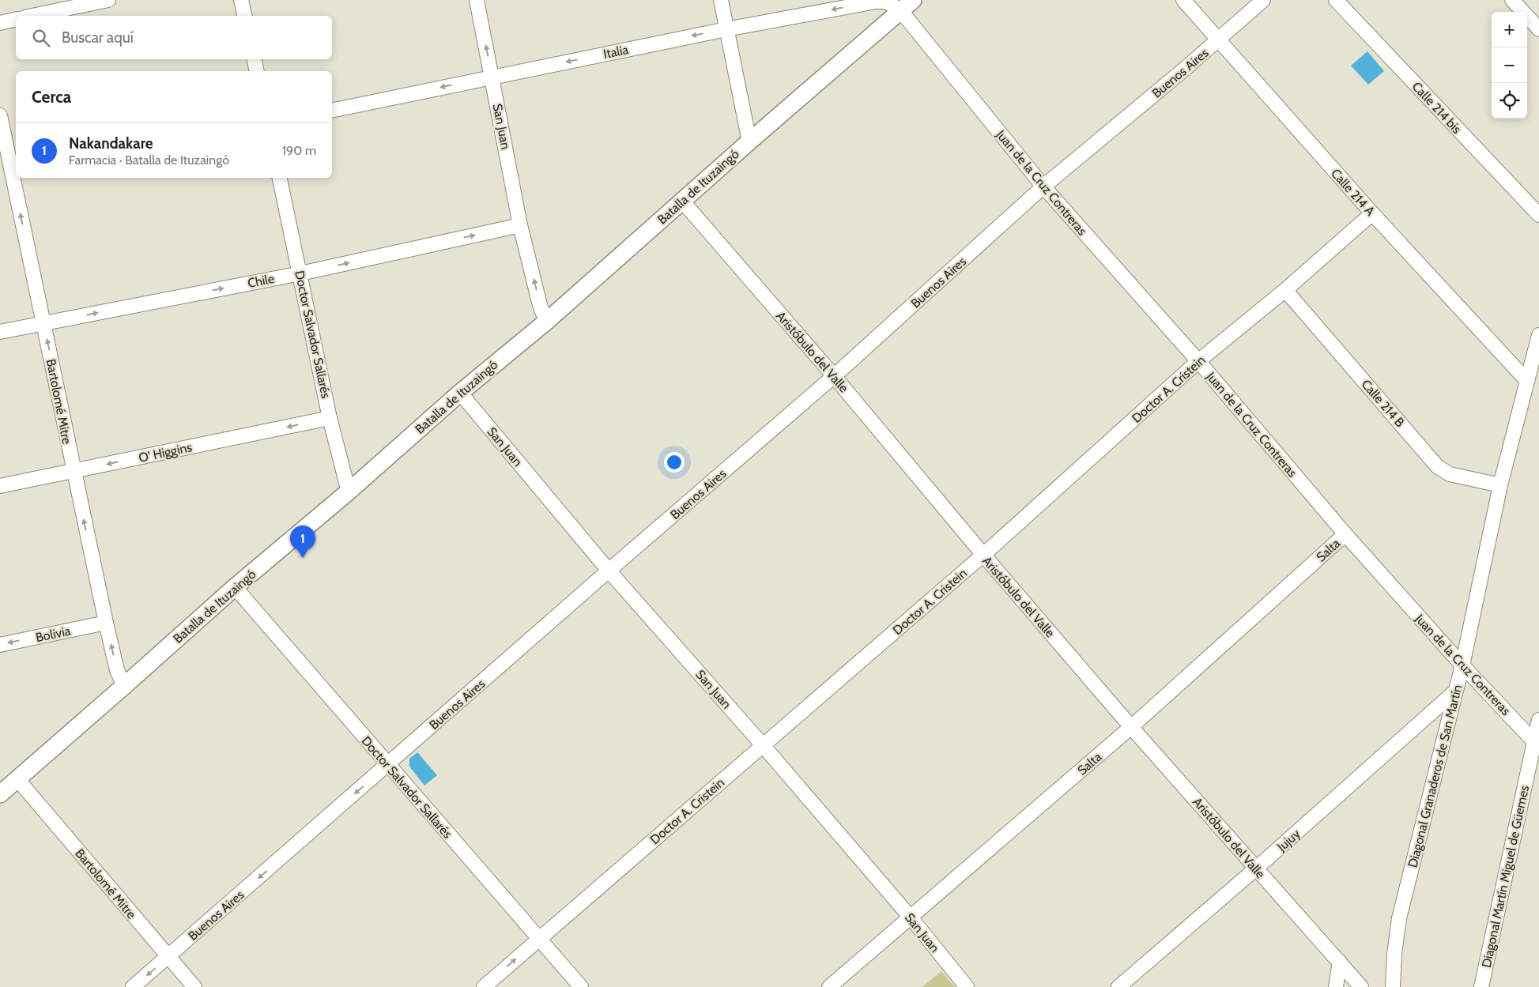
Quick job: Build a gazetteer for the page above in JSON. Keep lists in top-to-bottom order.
{
  "streets": {
    "main road": ["Batalla de Ituzaingó"],
    "street": [
      "Italia",
      "Buenos Aires",
      "Calle 214 bis",
      "San Juan",
      "Juan de la Cruz Contreras",
      "Calle 214 A",
      "Chile",
      "Doctor Salvador Sallarés",
      "Aristóbulo del Valle",
      "Doctor A. Cristein",
      "Bartolomé Mitre",
      "Calle 214 B",
      "O' Higgins",
      "Salta",
      "Bolivia",
      "Diagonal Granaderos de San Martín",
      "Jujuy",
      "Diagonal Martín Miguel de Güemes"
    ]
  },
  "crossings": [
    ["Italia", "San Juan"],
    ["Italia", "Juan de la Cruz Contreras"],
    ["Italia", "Batalla de Ituzaingó"],
    ["Buenos Aires", "San Juan"],
    ["Buenos Aires", "Juan de la Cruz Contreras"],
    ["Buenos Aires", "Calle 214 A"],
    ["Buenos Aires", "Doctor Salvador Sallarés"],
    ["Buenos Aires", "Aristóbulo del Valle"],
    ["Buenos Aires", "Bartolomé Mitre"],
    ["San Juan", "Batalla de Ituzaingó"],
    ["San Juan", "Chile"],
    ["San Juan", "Doctor A. Cristein"],
    ["San Juan", "Salta"],
    ["Juan de la Cruz Contreras", "Batalla de Ituzaingó"],
    ["Juan de la Cruz Contreras", "Doctor A. Cristein"],
    ["Juan de la Cruz Contreras", "Salta"],
    ["Juan de la Cruz Contreras", "Diagonal Granaderos de San Martín"],
    ["Juan de la Cruz Contreras", "Diagonal Martín Miguel de Güemes"],
    ["Batalla de Ituzaingó", "Doctor Salvador Sallarés"],
    ["Batalla de Ituzaingó", "Aristóbulo del Valle"],
    ["Batalla de Ituzaingó", "Bartolomé Mitre"],
    ["Calle 214 A", "Doctor A. Cristein"],
    ["Calle 214 A", "Diagonal Granaderos de San Martín"],
    ["Chile", "Doctor Salvador Sallarés"],
    ["Chile", "Bartolomé Mitre"],
    ["Doctor Salvador Sallarés", "Doctor A. Cristein"],
    ["Doctor Salvador Sallarés", "O' Higgins"],
    ["Aristóbulo del Valle", "Doctor A. Cristein"],
    ["Aristóbulo del Valle", "Salta"],
    ["Aristóbulo del Valle", "Jujuy"],
    ["Doctor A. Cristein", "Calle 214 B"],
    ["Bartolomé Mitre", "O' Higgins"],
    ["Bartolomé Mitre", "Bolivia"],
    ["Calle 214 B", "Diagonal Granaderos de San Martín"],
    ["Diagonal Granaderos de San Martín", "Jujuy"]
  ],
  "one_way": [
    "Italia",
    "Chile",
    "Bartolomé Mitre",
    "O' Higgins",
    "Bolivia"
  ],
  "page": {
    "map_buttons": ["+", "−"],
    "search": "Buscar aquí",
    "heading": "Cerca",
    "list": [
      {
        "mark": "1",
        "name": "Nakandakare",
        "note": "Farmacia · Batalla de Ituzaingó",
        "value": "190 m"
      }
    ],
    "pins": "1"
  }
}
